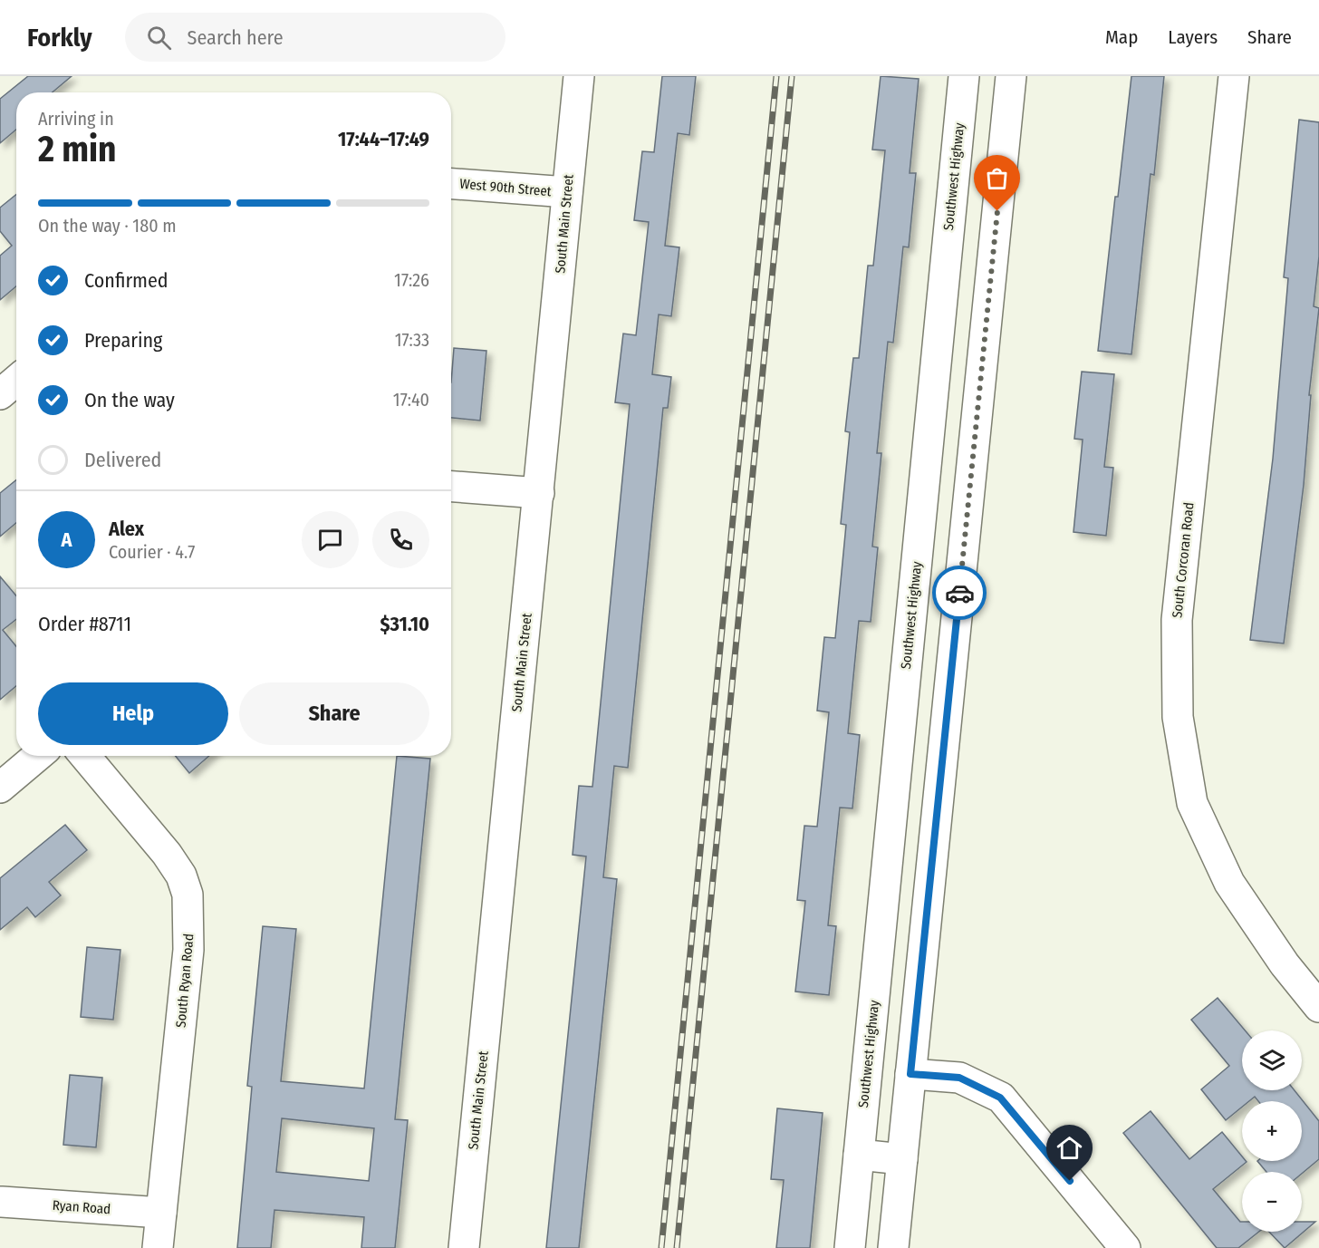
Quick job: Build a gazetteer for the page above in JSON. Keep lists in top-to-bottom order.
{
  "streets": {
    "street": [
      "Southwest Highway",
      "West 90th Street",
      "South Main Street",
      "South Corcoran Road",
      "South Ryan Road",
      "Ryan Road"
    ]
  },
  "crossings": [
    ["West 90th Street", "South Main Street"],
    ["South Ryan Road", "Ryan Road"]
  ],
  "page": {
    "header": "Forkly",
    "search": "Search here",
    "nav": ["Map", "Layers", "Share"],
    "heading": ["2 min", "Arriving in", "17:44–17:49"],
    "panel": [
      "Alex",
      "Courier · 4.7",
      "Order #8711",
      "$31.10"
    ],
    "bar": "On the way · 180 m",
    "list": [
      ["Confirmed", "17:26"],
      ["Preparing", "17:33"],
      ["On the way", "17:40"],
      "Delivered"
    ],
    "round": "A",
    "buttons": ["Help", "Share"],
    "map_buttons": ["+", "−"]
  }
}
